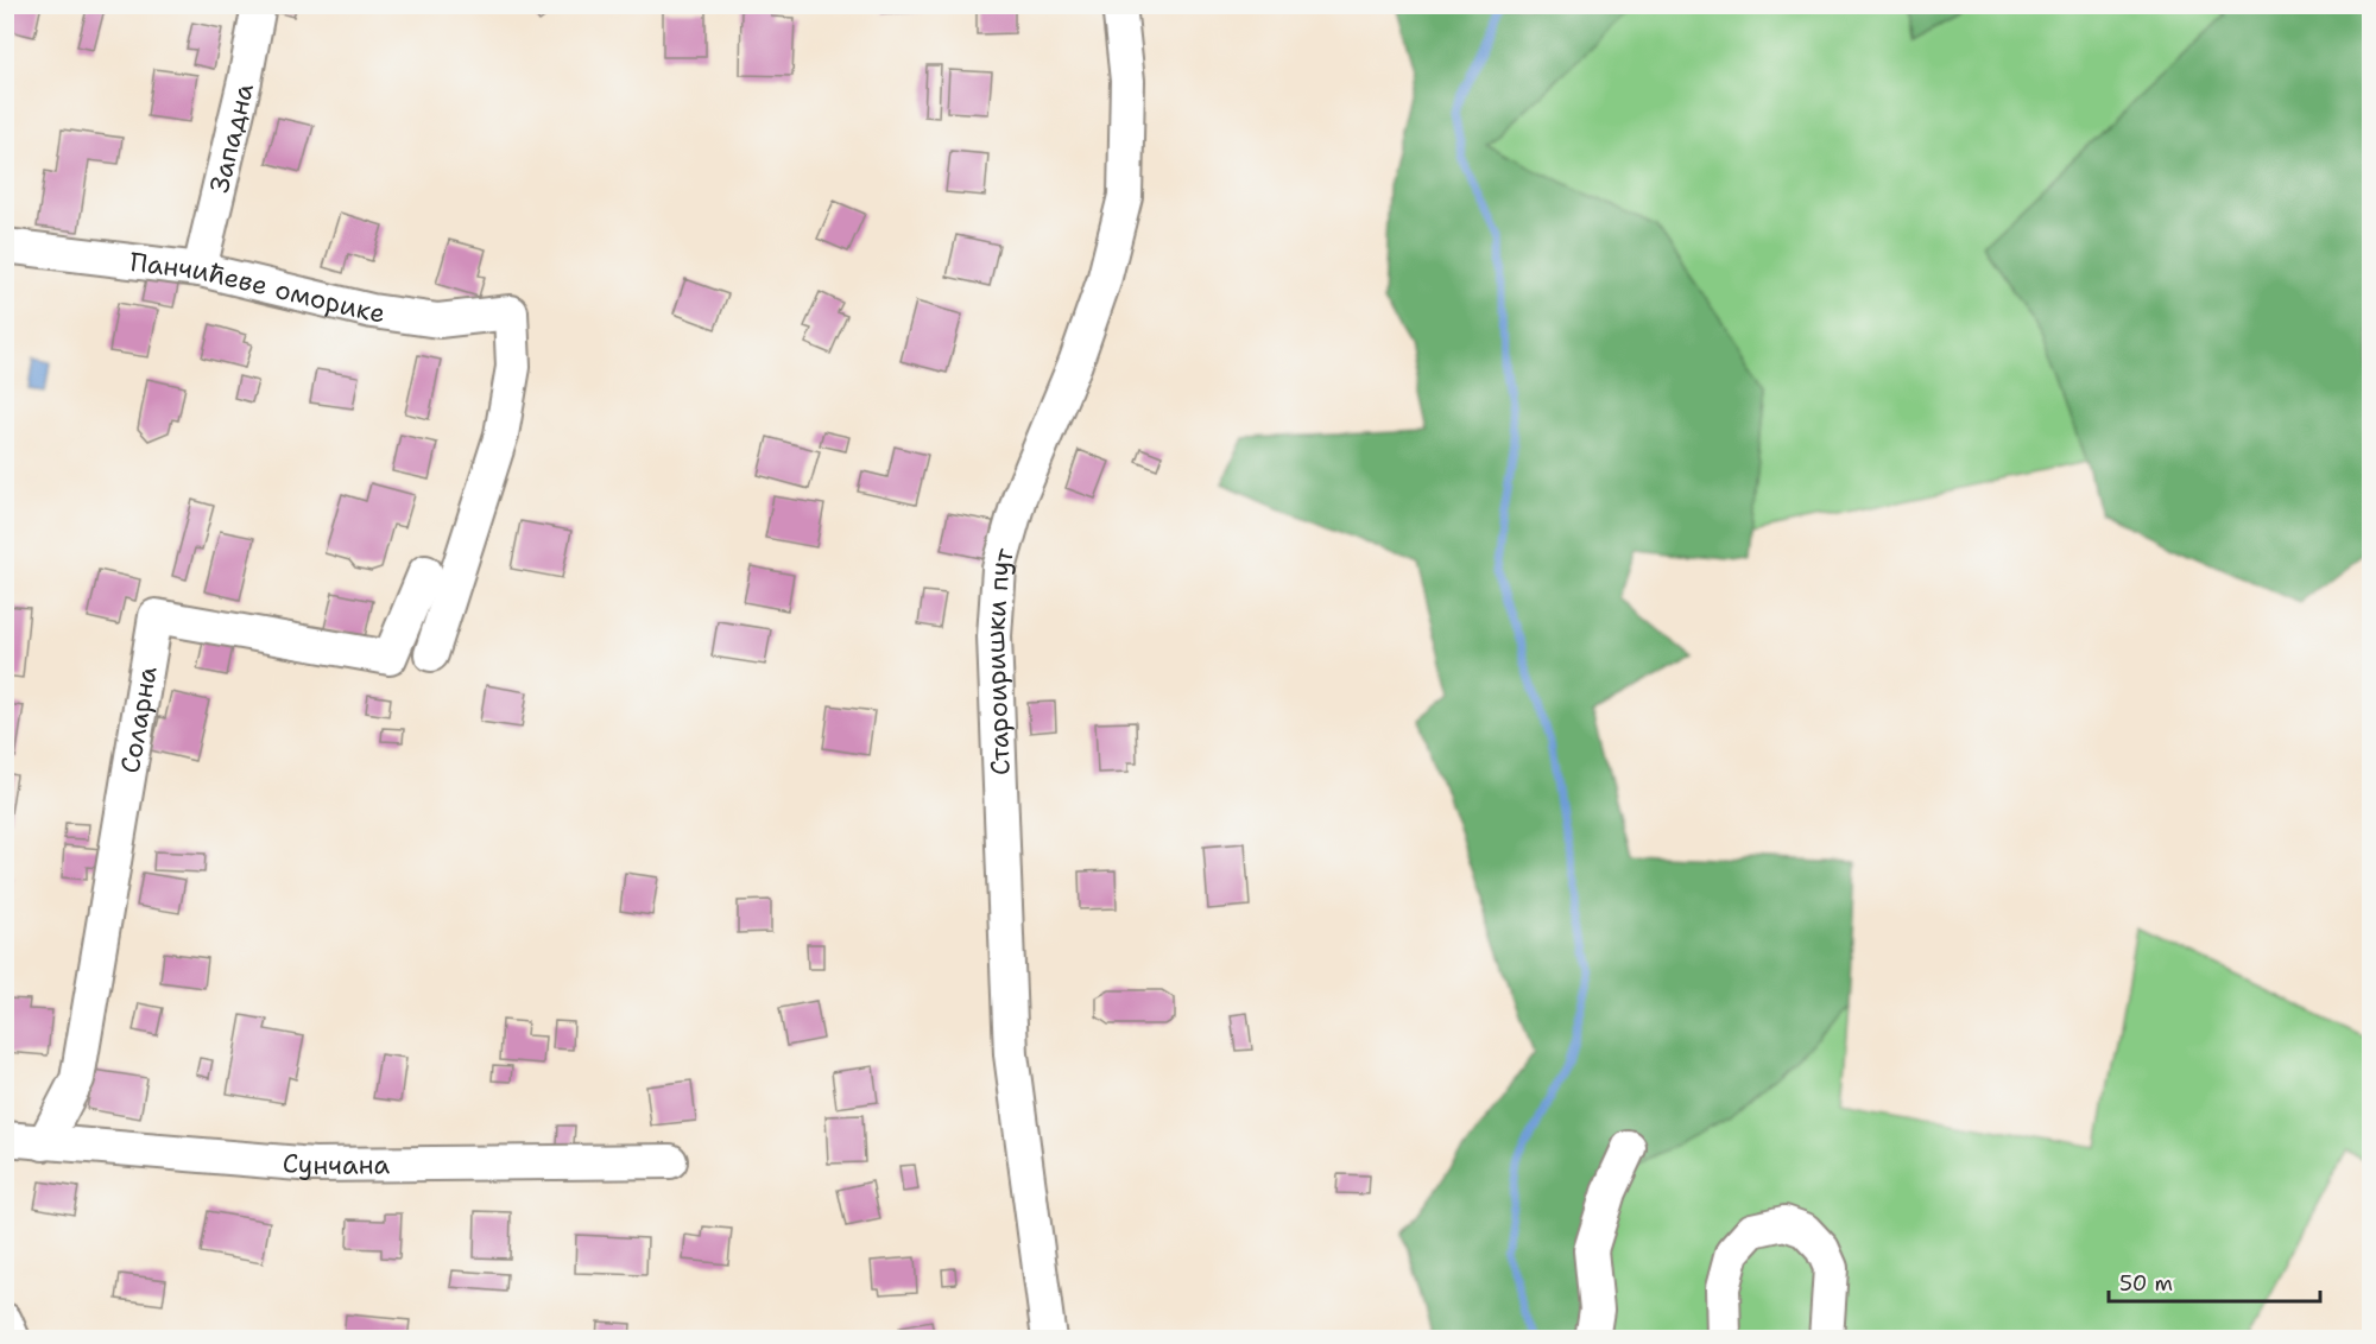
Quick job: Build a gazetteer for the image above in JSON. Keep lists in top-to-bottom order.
{
  "streets": {
    "street": [
      "Западна",
      "Панчићеве оморике",
      "Староиришки пут",
      "Соларна",
      "Сунчана"
    ]
  },
  "crossings": [
    ["Западна", "Панчићеве оморике"],
    ["Соларна", "Сунчана"]
  ],
  "scale_bar": "50 m"
}
